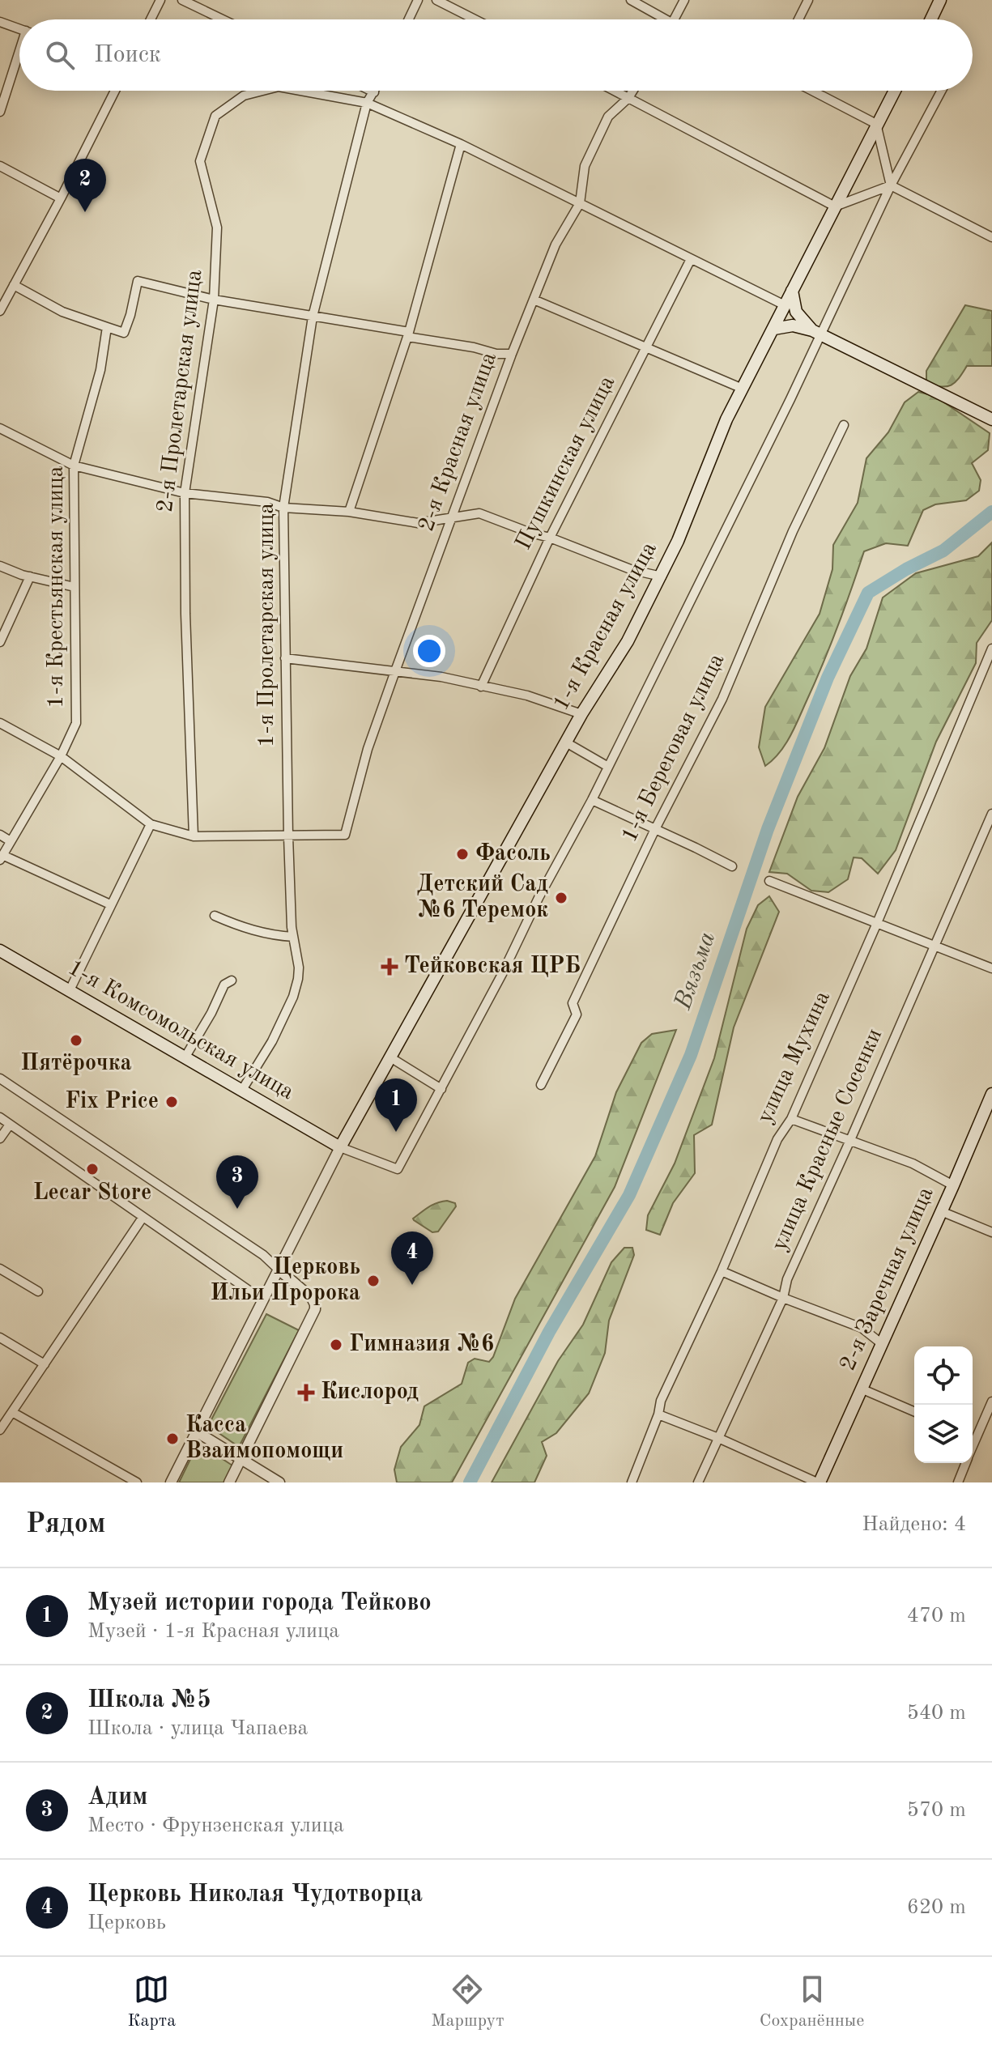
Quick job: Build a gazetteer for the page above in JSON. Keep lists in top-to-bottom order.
{
  "streets": {
    "main road": ["1-я Красная улица", "1-я Комсомольская улица", "2-я Заречная улица"],
    "street": [
      "2-я Пролетарская улица",
      "2-я Красная улица",
      "Пушкинская улица",
      "1-я Крестьянская улица",
      "1-я Пролетарская улица",
      "1-я Береговая улица",
      "улица Мухина",
      "улица Красные Сосенки"
    ]
  },
  "crossings": [
    ["2-я Пролетарская улица", "2-я Красная улица"],
    ["2-я Пролетарская улица", "Пушкинская улица"],
    ["2-я Пролетарская улица", "1-я Пролетарская улица"],
    ["2-я Пролетарская улица", "1-я Красная улица"],
    ["2-я Красная улица", "1-я Пролетарская улица"],
    ["1-я Пролетарская улица", "1-я Комсомольская улица"],
    ["1-я Красная улица", "1-я Комсомольская улица"]
  ],
  "water": ["Вязьма"],
  "places": {
    "other": [
      "Фасоль",
      "Детский Сад №6 Теремок",
      "Пятёрочка",
      "Fix Price",
      "Lecar Store",
      "Церковь Ильи Пророка",
      "Гимназия №6",
      "Касса Взаимопомощи"
    ],
    "health": ["Тейковская ЦРБ", "Кислород"]
  },
  "page": {
    "search": "Поиск",
    "pins": [
      "2",
      "1",
      "3",
      "4"
    ],
    "heading": ["Рядом", "Найдено: 4"],
    "list": [
      {
        "mark": "1",
        "name": "Музей истории города Тейково",
        "note": "Музей · 1-я Красная улица",
        "value": "470 m"
      },
      {
        "mark": "2",
        "name": "Школа №5",
        "note": "Школа · улица Чапаева",
        "value": "540 m"
      },
      {
        "mark": "3",
        "name": "Адим",
        "note": "Место · Фрунзенская улица",
        "value": "570 m"
      },
      {
        "mark": "4",
        "name": "Церковь Николая Чудотворца",
        "note": "Церковь",
        "value": "620 m"
      }
    ],
    "nav": ["Карта", "Маршрут", "Сохранённые"]
  }
}
